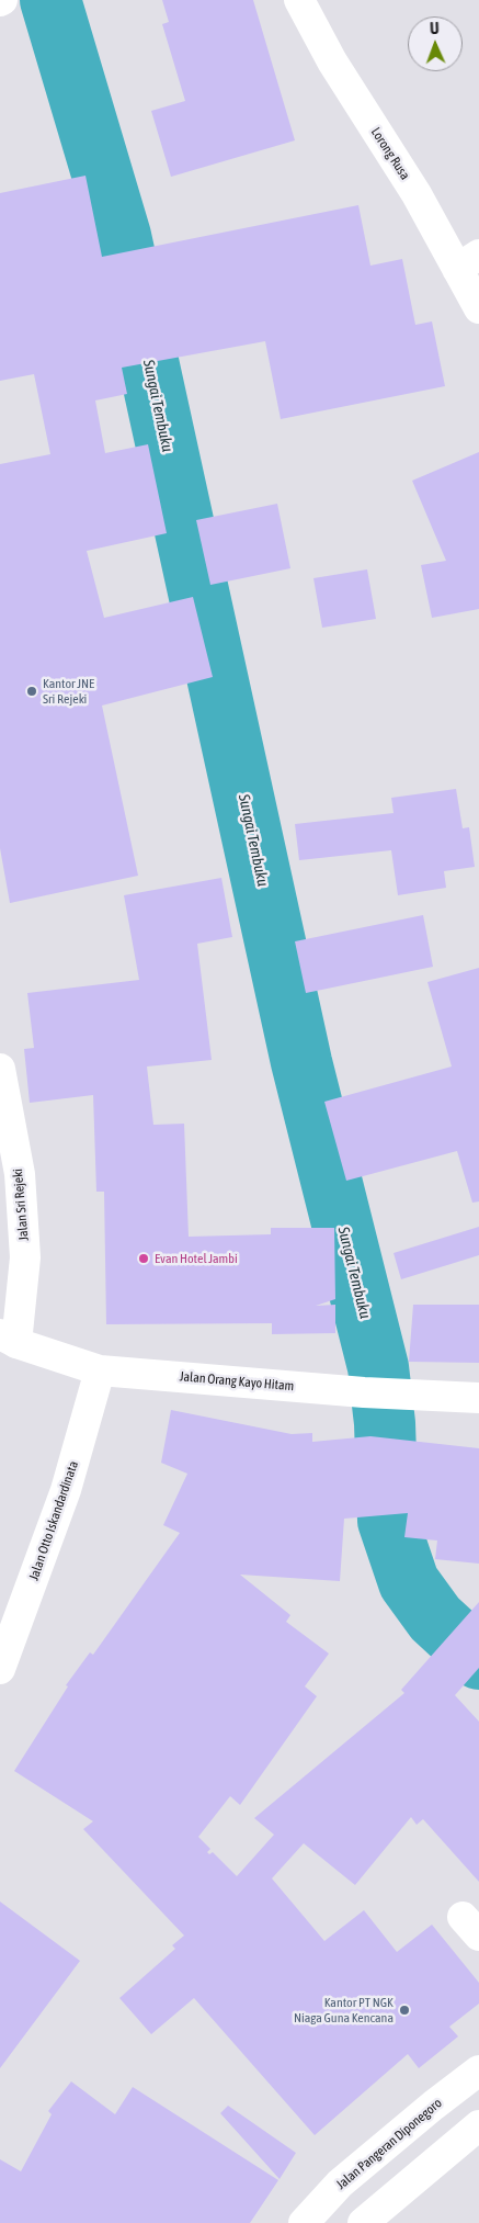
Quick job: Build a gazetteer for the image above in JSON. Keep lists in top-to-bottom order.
{
  "streets": {
    "street": [
      "Lorong Rusa",
      "Jalan Sri Rejeki",
      "Jalan Orang Kayo Hitam",
      "Jalan Otto Iskandardinata",
      "Jalan Pangeran Diponegoro"
    ]
  },
  "crossings": [
    ["Jalan Sri Rejeki", "Jalan Orang Kayo Hitam"],
    ["Jalan Orang Kayo Hitam", "Jalan Otto Iskandardinata"]
  ],
  "water": ["Sungai Tembuku"],
  "places": ["Kantor JNE Sri Rejeki", "Evan Hotel Jambi", "Kantor PT NGK Niaga Guna Kencana"],
  "north": "top"
}
